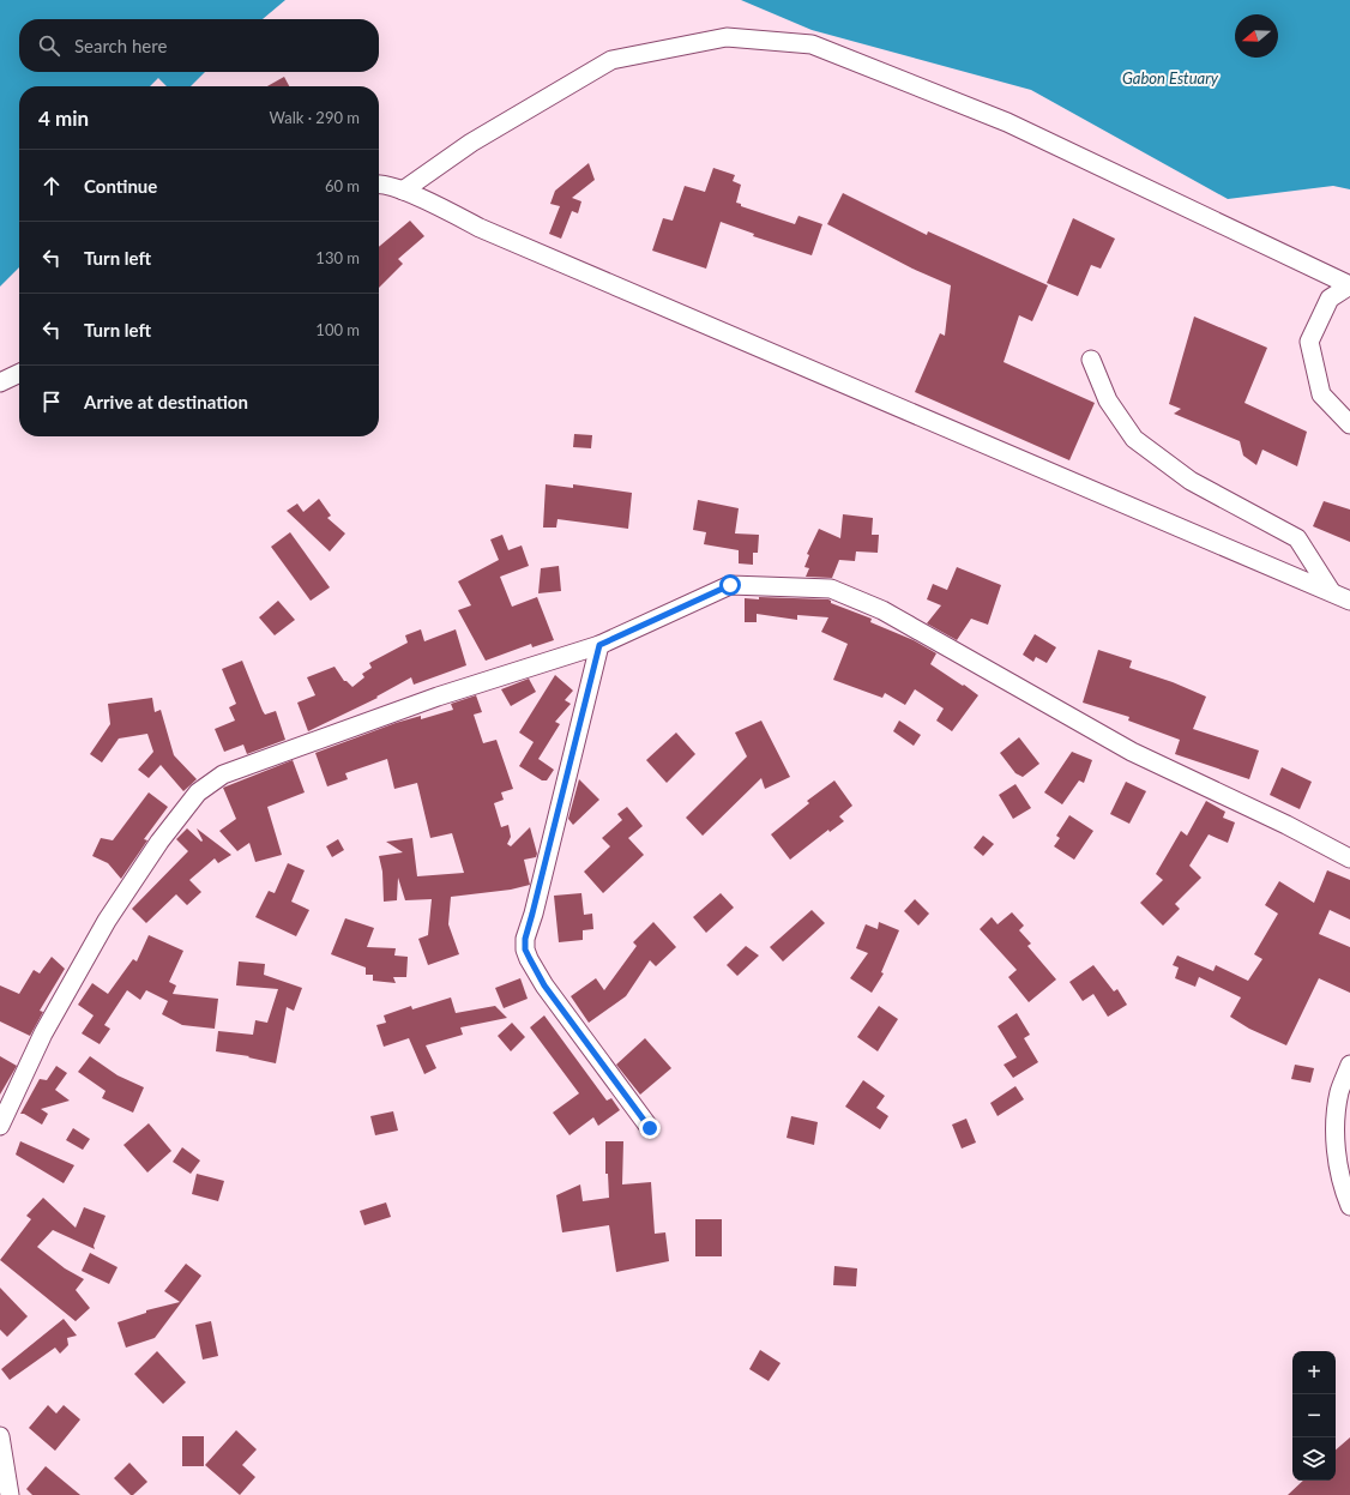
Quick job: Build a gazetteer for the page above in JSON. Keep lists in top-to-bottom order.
{
  "water": ["Gabon Estuary"],
  "north": "left",
  "page": {
    "search": "Search here",
    "heading": ["4 min", "Walk · 290 m"],
    "list": [
      ["Continue", "60 m"],
      ["Turn left", "130 m"],
      ["Turn left", "100 m"],
      "Arrive at destination"
    ],
    "map_buttons": ["+", "−"]
  }
}
